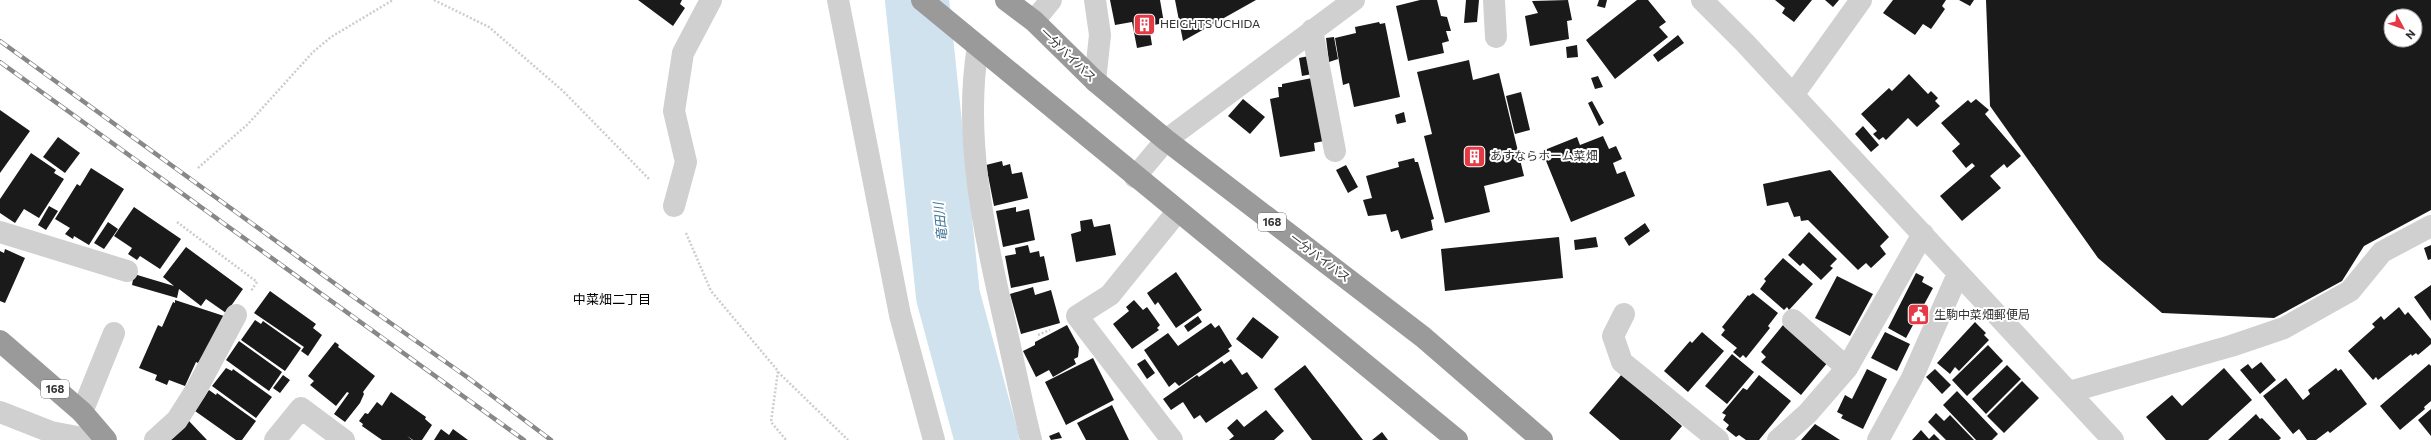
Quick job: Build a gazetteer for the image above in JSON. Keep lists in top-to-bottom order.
{
  "streets": {
    "highway": ["一分バイパス", "168"]
  },
  "districts": ["中菜畑二丁目"],
  "water": ["竜田川"],
  "places": {
    "building": ["HEIGHTS UCHIDA", "あすならホーム菜畑"],
    "public building": ["生駒中菜畑郵便局"]
  },
  "north": "bottom right"
}
